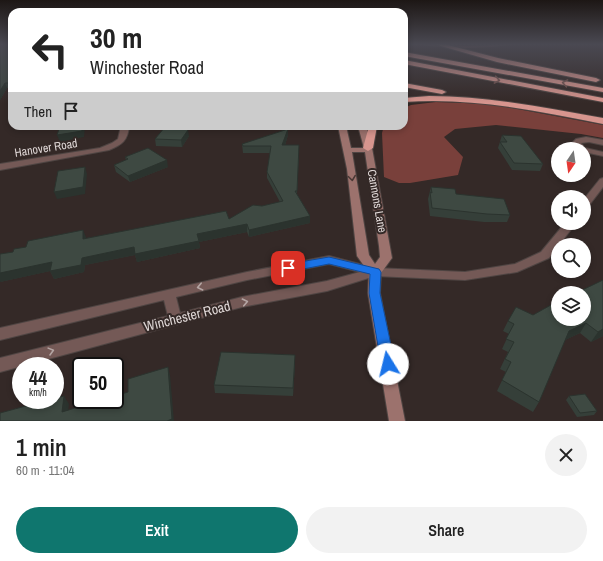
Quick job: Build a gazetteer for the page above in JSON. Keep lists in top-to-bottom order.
{
  "streets": {
    "main road": ["Cannons Lane"],
    "street": ["Hanover Road", "Winchester Road"]
  },
  "crossings": [
    ["Cannons Lane", "Winchester Road"]
  ],
  "north": "bottom",
  "page": {
    "turn": ["30 m", "Winchester Road"],
    "then": "Then",
    "speed": "44 km/h",
    "limit": "50",
    "heading": ["1 min", "60 m · 11:04"],
    "buttons": ["Exit", "Share"]
  }
}
